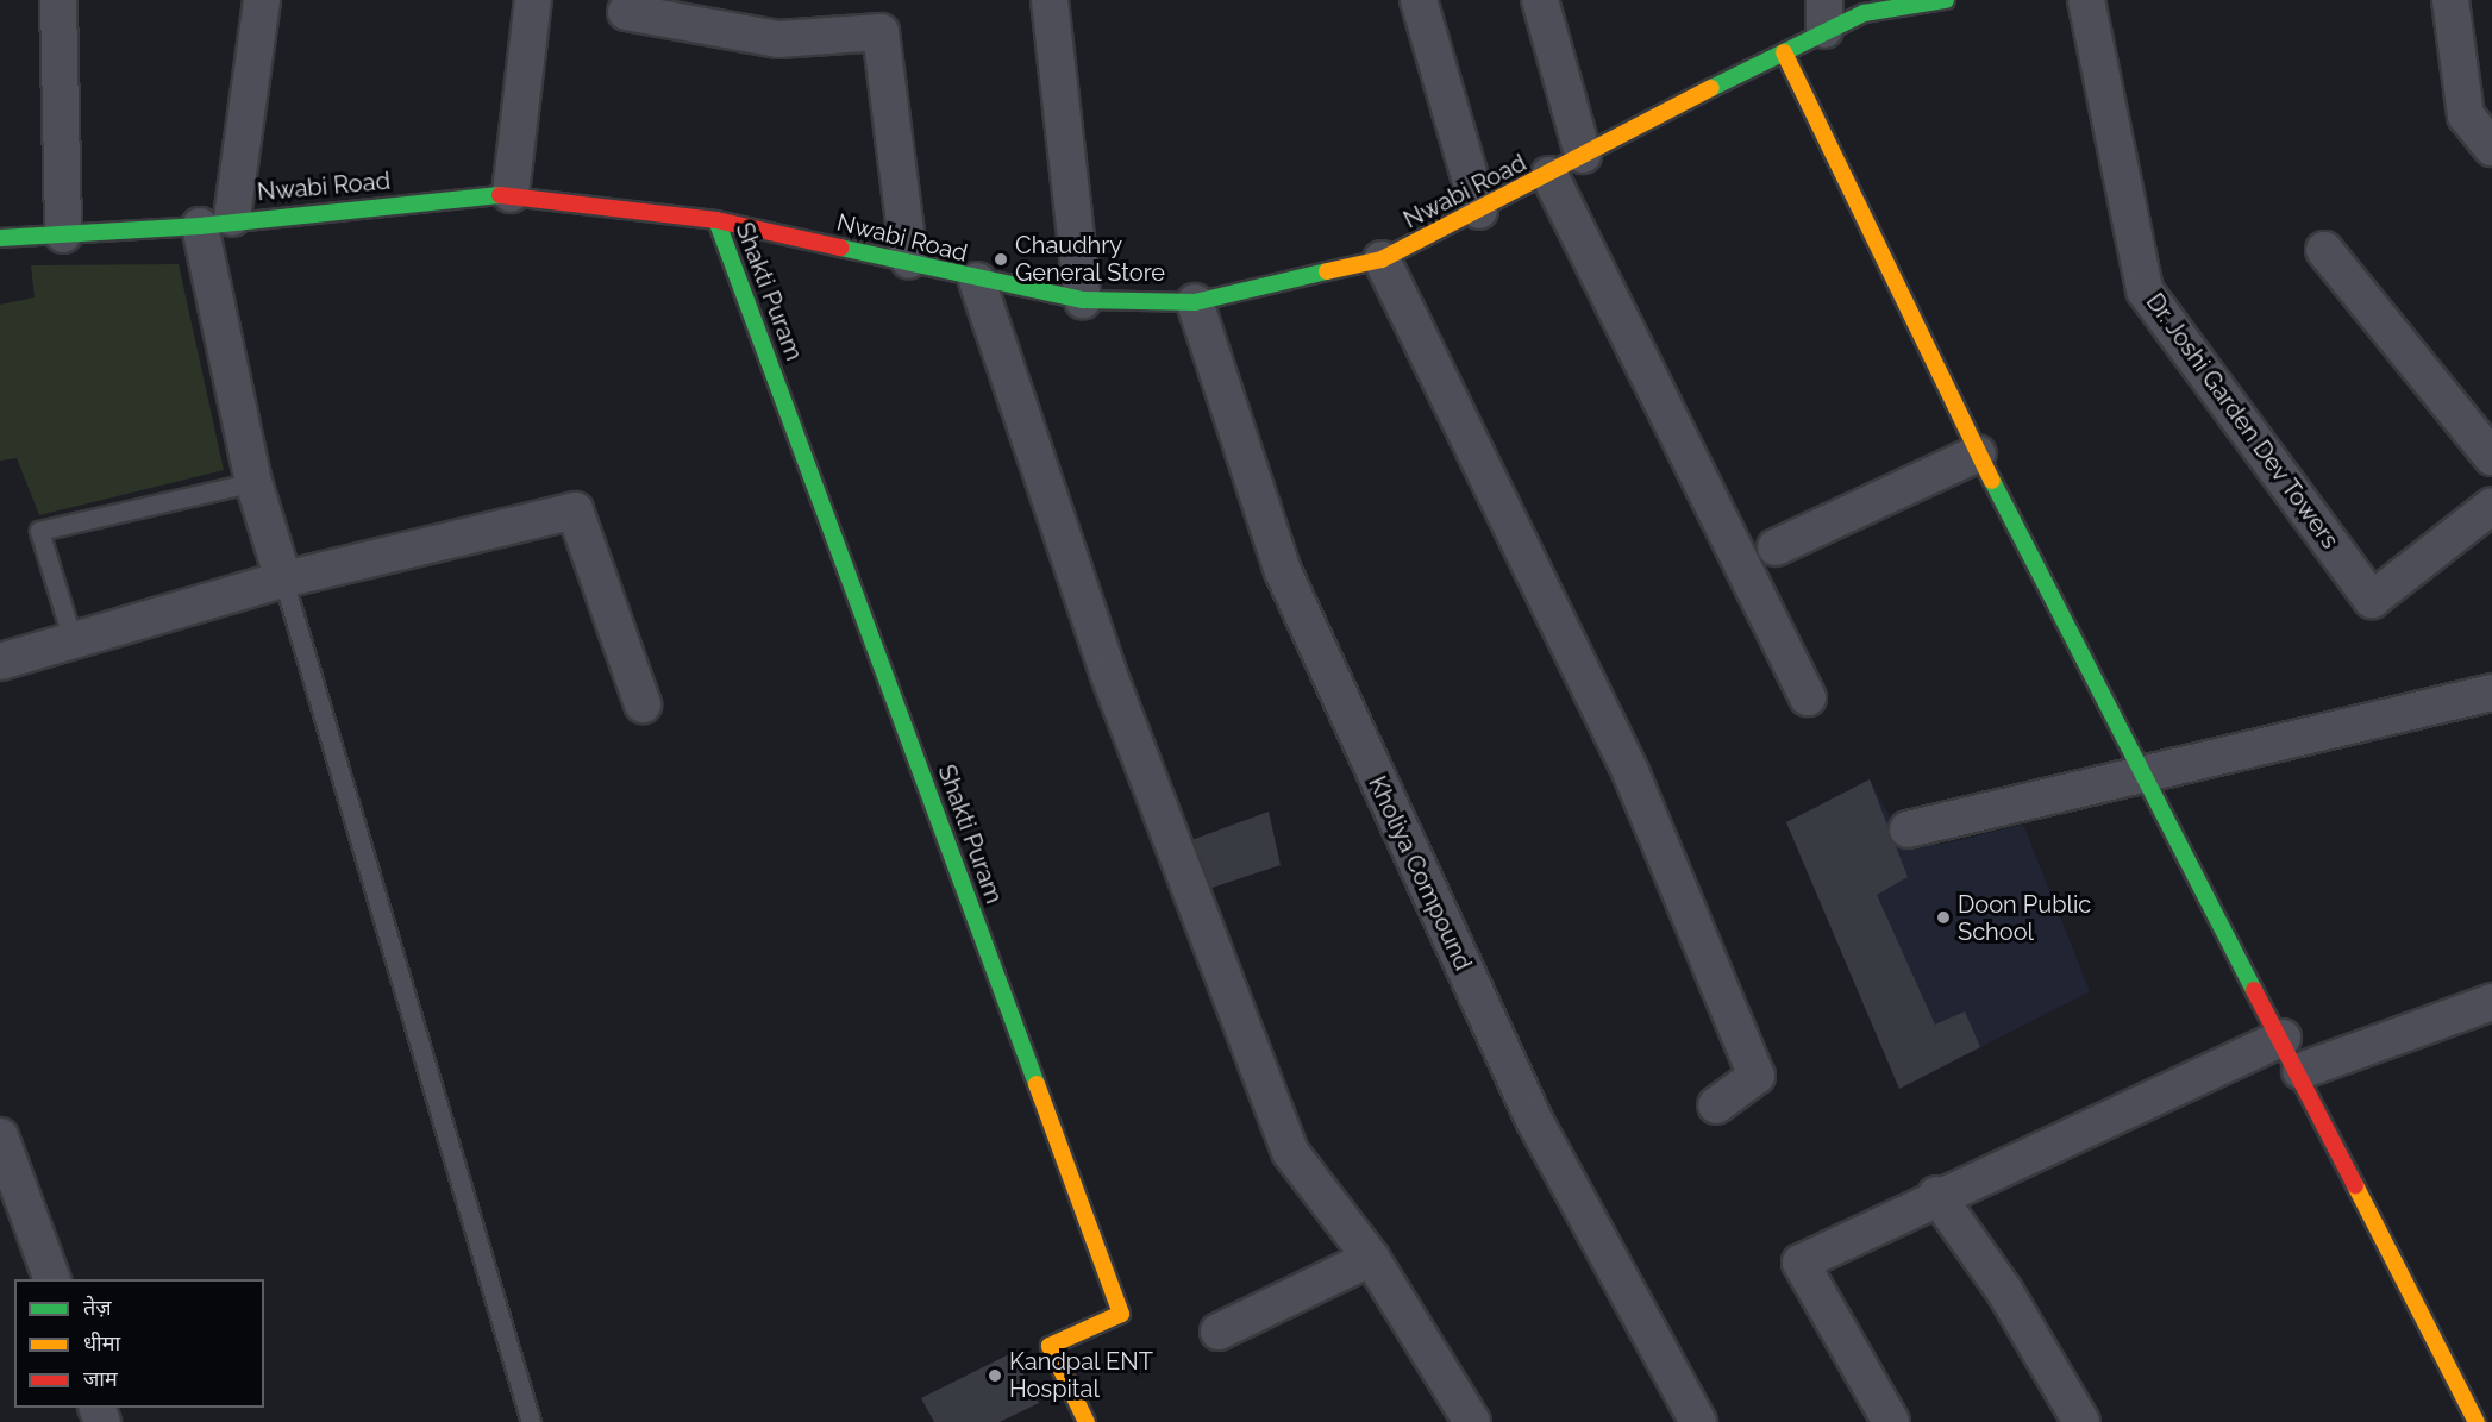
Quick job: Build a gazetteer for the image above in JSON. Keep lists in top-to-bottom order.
{
  "streets": {
    "street": [
      "Nwabi Road",
      "Shakti Puram",
      "Dr. Joshi Garden Dev Towers",
      "Kholiya Compound"
    ]
  },
  "crossings": [
    ["Nwabi Road", "Shakti Puram"],
    ["Nwabi Road", "Kholiya Compound"]
  ],
  "places": ["Chaudhry General Store", "Doon Public School", "Kandpal ENT Hospital"],
  "legend": ["तेज़", "धीमा", "जाम"]
}
